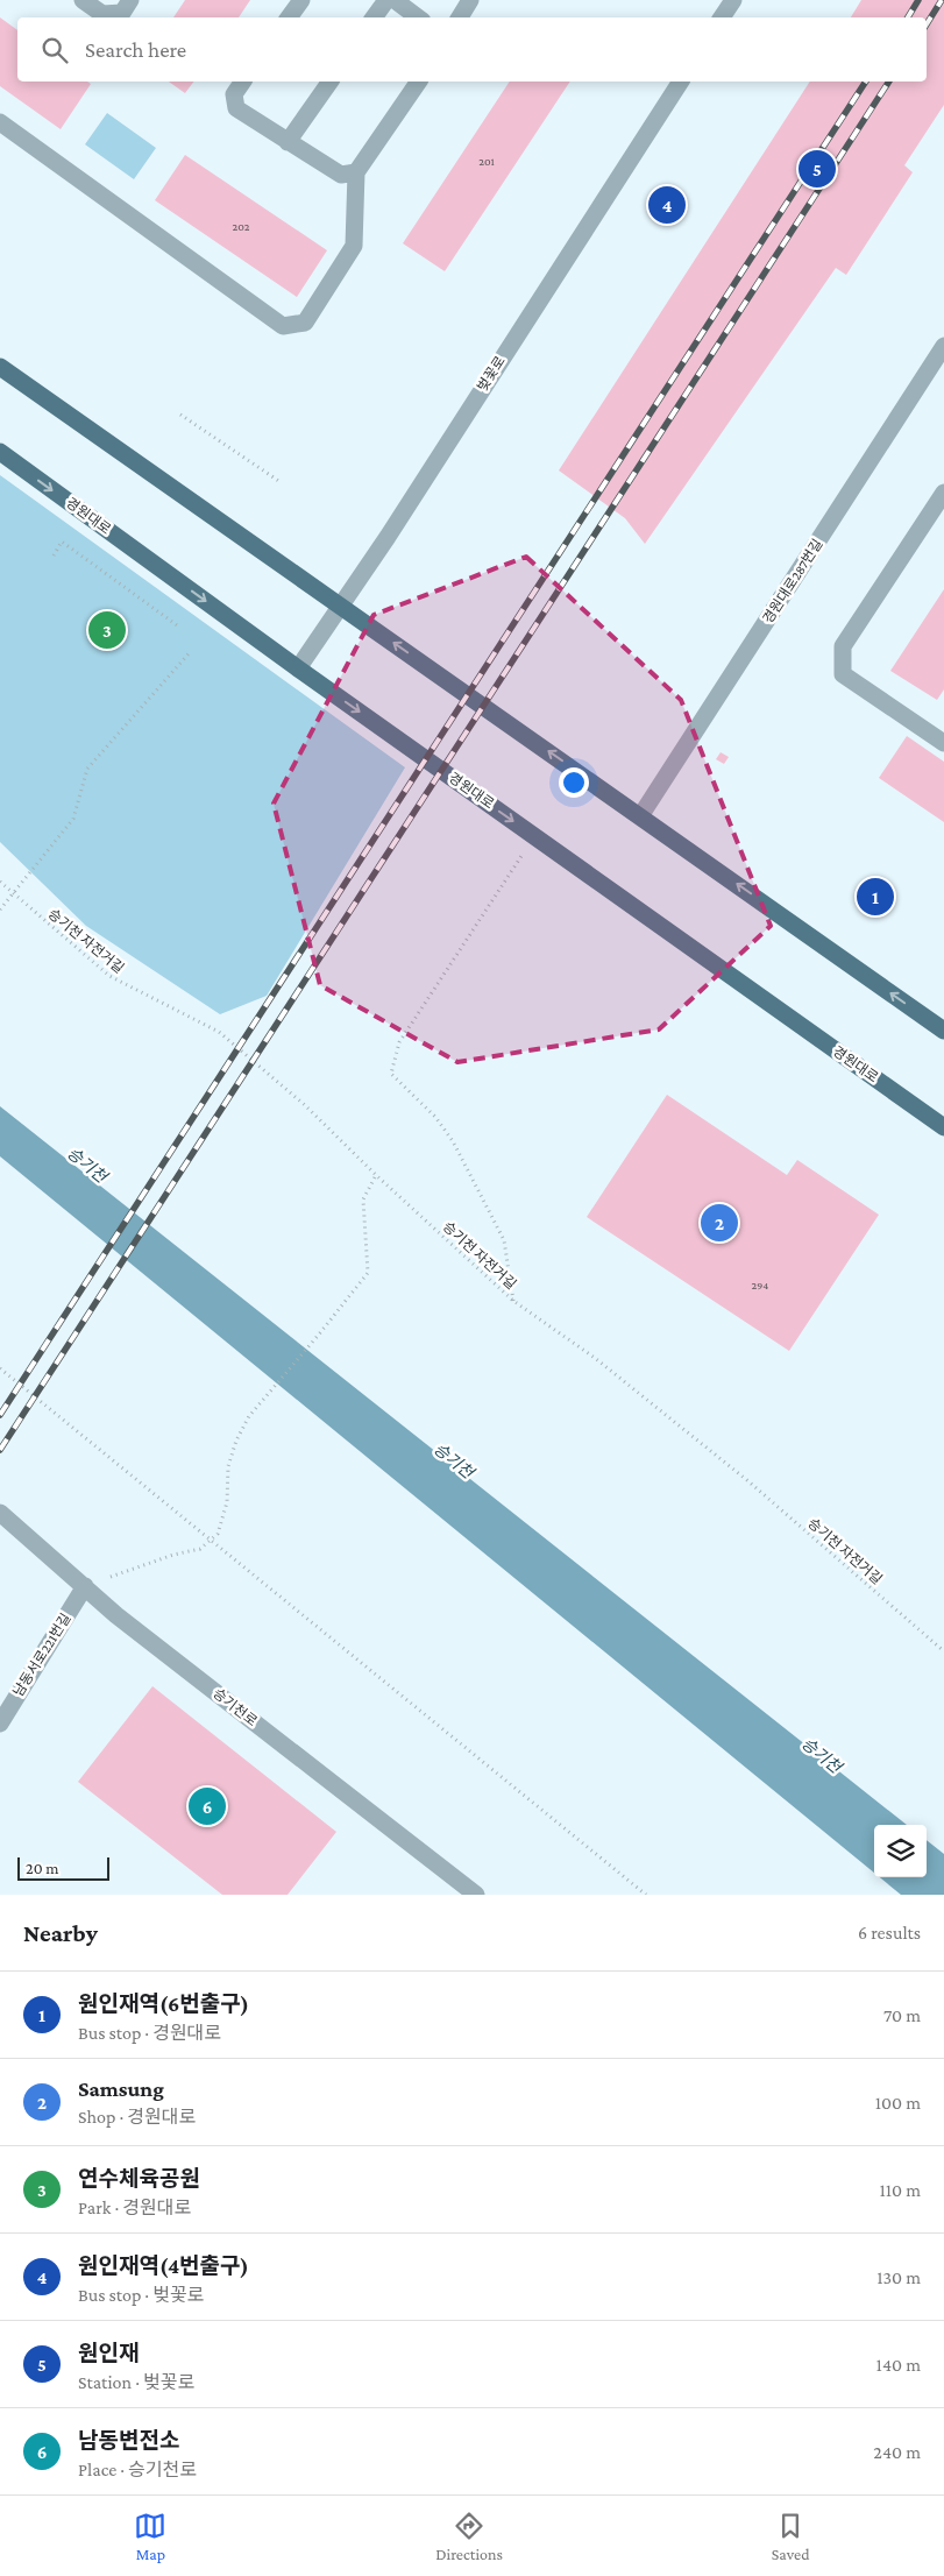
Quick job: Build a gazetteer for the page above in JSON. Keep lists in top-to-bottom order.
{
  "streets": {
    "main road": ["경원대로"],
    "street": [
      "벚꽃로",
      "경원대로287번길",
      "남동서로221번길",
      "승기천로"
    ],
    "path": ["승기천 자전거길"]
  },
  "crossings": [
    ["벚꽃로", "경원대로"],
    ["남동서로221번길", "승기천로"]
  ],
  "water": ["승기천"],
  "house_numbers": ["201", "202", "294"],
  "scale_bar": "20 m",
  "page": {
    "search": "Search here",
    "pins": [
      "5",
      "4",
      "3",
      "1",
      "2",
      "6"
    ],
    "scale": "20 m",
    "heading": ["Nearby", "6 results"],
    "list": [
      {
        "mark": "1",
        "name": "원인재역(6번출구)",
        "note": "Bus stop · 경원대로",
        "value": "70 m"
      },
      {
        "mark": "2",
        "name": "Samsung",
        "note": "Shop · 경원대로",
        "value": "100 m"
      },
      {
        "mark": "3",
        "name": "연수체육공원",
        "note": "Park · 경원대로",
        "value": "110 m"
      },
      {
        "mark": "4",
        "name": "원인재역(4번출구)",
        "note": "Bus stop · 벚꽃로",
        "value": "130 m"
      },
      {
        "mark": "5",
        "name": "원인재",
        "note": "Station · 벚꽃로",
        "value": "140 m"
      },
      {
        "mark": "6",
        "name": "남동변전소",
        "note": "Place · 승기천로",
        "value": "240 m"
      }
    ],
    "nav": ["Map", "Directions", "Saved"]
  }
}
